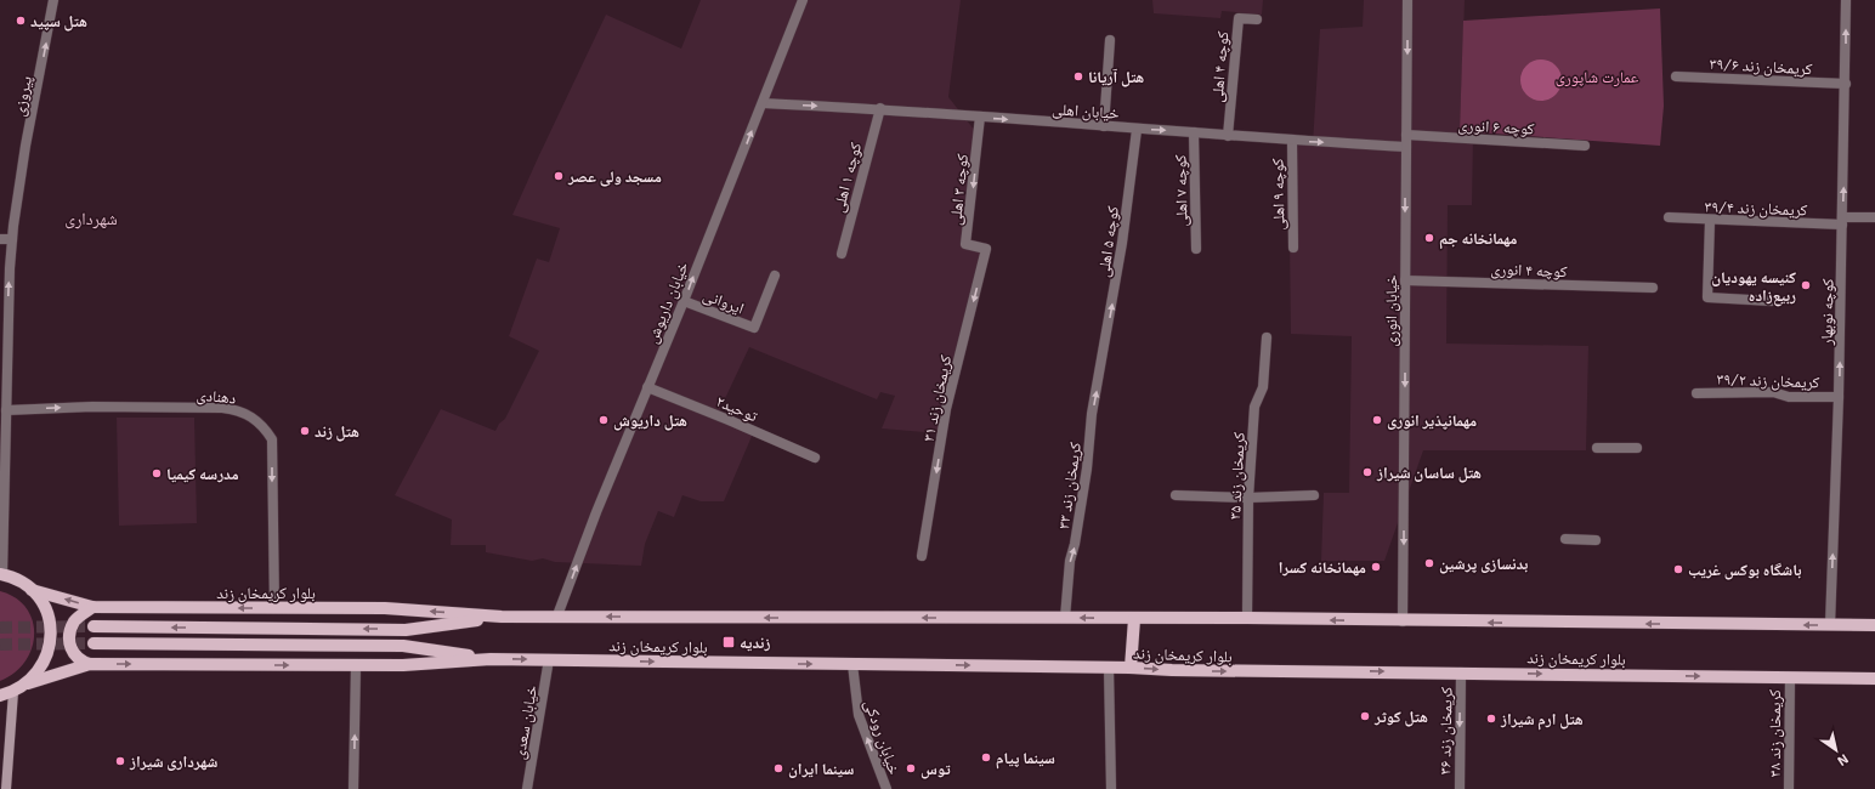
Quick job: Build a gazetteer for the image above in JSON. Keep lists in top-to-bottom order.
{
  "streets": {
    "main road": ["بلوار کریمخان زند"],
    "street": [
      "کریمخان زند ۳۹/۶",
      "کوچه ۴ اهلی",
      "پیروزی",
      "خیابان اهلی",
      "کوچه ۶ انوری",
      "کوچه ۱ اهلی",
      "کوچه ۳ اهلی",
      "کوچه ۷ اهلی",
      "کوچه ۹ اهلی",
      "کریمخان زند ۳۹/۴",
      "کوچه ۵ اهلی",
      "کوچه ۴ انوری",
      "ایروانی",
      "خیابان داریوش",
      "خیابان انوری",
      "کوچه نوبهار",
      "کریمخان زند ۳۹/۲",
      "دهنادی",
      "کریمخان زند ۳۱",
      "توحید۲",
      "کریمخان زند ۳۵",
      "کریمخان زند ۳۳",
      "خیابان سعدی",
      "کریمخان زند ۳۶",
      "کریمخان زند ۳۸",
      "خیابان رودکی"
    ]
  },
  "crossings": [
    ["کریمخان زند ۳۹/۶", "کوچه نوبهار"],
    ["کوچه ۴ اهلی", "خیابان اهلی"],
    ["پیروزی", "دهنادی"],
    ["خیابان اهلی", "کوچه ۱ اهلی"],
    ["خیابان اهلی", "کوچه ۳ اهلی"],
    ["خیابان اهلی", "کوچه ۷ اهلی"],
    ["خیابان اهلی", "کوچه ۹ اهلی"],
    ["خیابان اهلی", "کوچه ۵ اهلی"],
    ["خیابان اهلی", "خیابان داریوش"],
    ["خیابان اهلی", "خیابان انوری"],
    ["کوچه ۶ انوری", "خیابان انوری"],
    ["کوچه ۳ اهلی", "کریمخان زند ۳۱"],
    ["کریمخان زند ۳۹/۴", "کوچه نوبهار"],
    ["کوچه ۵ اهلی", "کریمخان زند ۳۳"],
    ["کوچه ۴ انوری", "خیابان انوری"],
    ["ایروانی", "خیابان داریوش"],
    ["خیابان داریوش", "توحید۲"],
    ["خیابان داریوش", "بلوار کریمخان زند"],
    ["خیابان انوری", "بلوار کریمخان زند"],
    ["کوچه نوبهار", "کریمخان زند ۳۹/۲"],
    ["کوچه نوبهار", "بلوار کریمخان زند"],
    ["دهنادی", "بلوار کریمخان زند"],
    ["کریمخان زند ۳۵", "بلوار کریمخان زند"],
    ["کریمخان زند ۳۳", "بلوار کریمخان زند"],
    ["بلوار کریمخان زند", "خیابان سعدی"],
    ["بلوار کریمخان زند", "کریمخان زند ۳۶"],
    ["بلوار کریمخان زند", "کریمخان زند ۳۸"],
    ["بلوار کریمخان زند", "خیابان رودکی"]
  ],
  "one_way": [
    "پیروزی",
    "خیابان اهلی",
    "کوچه ۳ اهلی",
    "کوچه ۵ اهلی",
    "خیابان داریوش",
    "خیابان انوری",
    "کوچه نوبهار",
    "کریمخان زند ۳۱",
    "کریمخان زند ۳۳",
    "کریمخان زند ۳۶",
    "خیابان رودکی"
  ],
  "districts": ["شهرداری"],
  "parks": ["عمارت شاپوری"],
  "places": {
    "other": [
      "هتل سپید",
      "هتل آریانا",
      "مسجد ولی عصر",
      "مهمانخانه جم",
      "کنیسه یهودیان ربیع‌زاده",
      "هتل داریوش",
      "مهمانپذیر انوری",
      "هتل زند",
      "هتل ساسان شیراز",
      "مدرسه کیمیا",
      "بدنسازی پرشین",
      "مهمانخانه کسرا",
      "باشگاه بوکس غریب",
      "هتل کوثر",
      "هتل ارم شیراز",
      "سینما پیام",
      "شهرداری شیراز",
      "سینما ایران",
      "توس"
    ],
    "transit": ["زندیه"]
  },
  "north": "bottom right"
}
